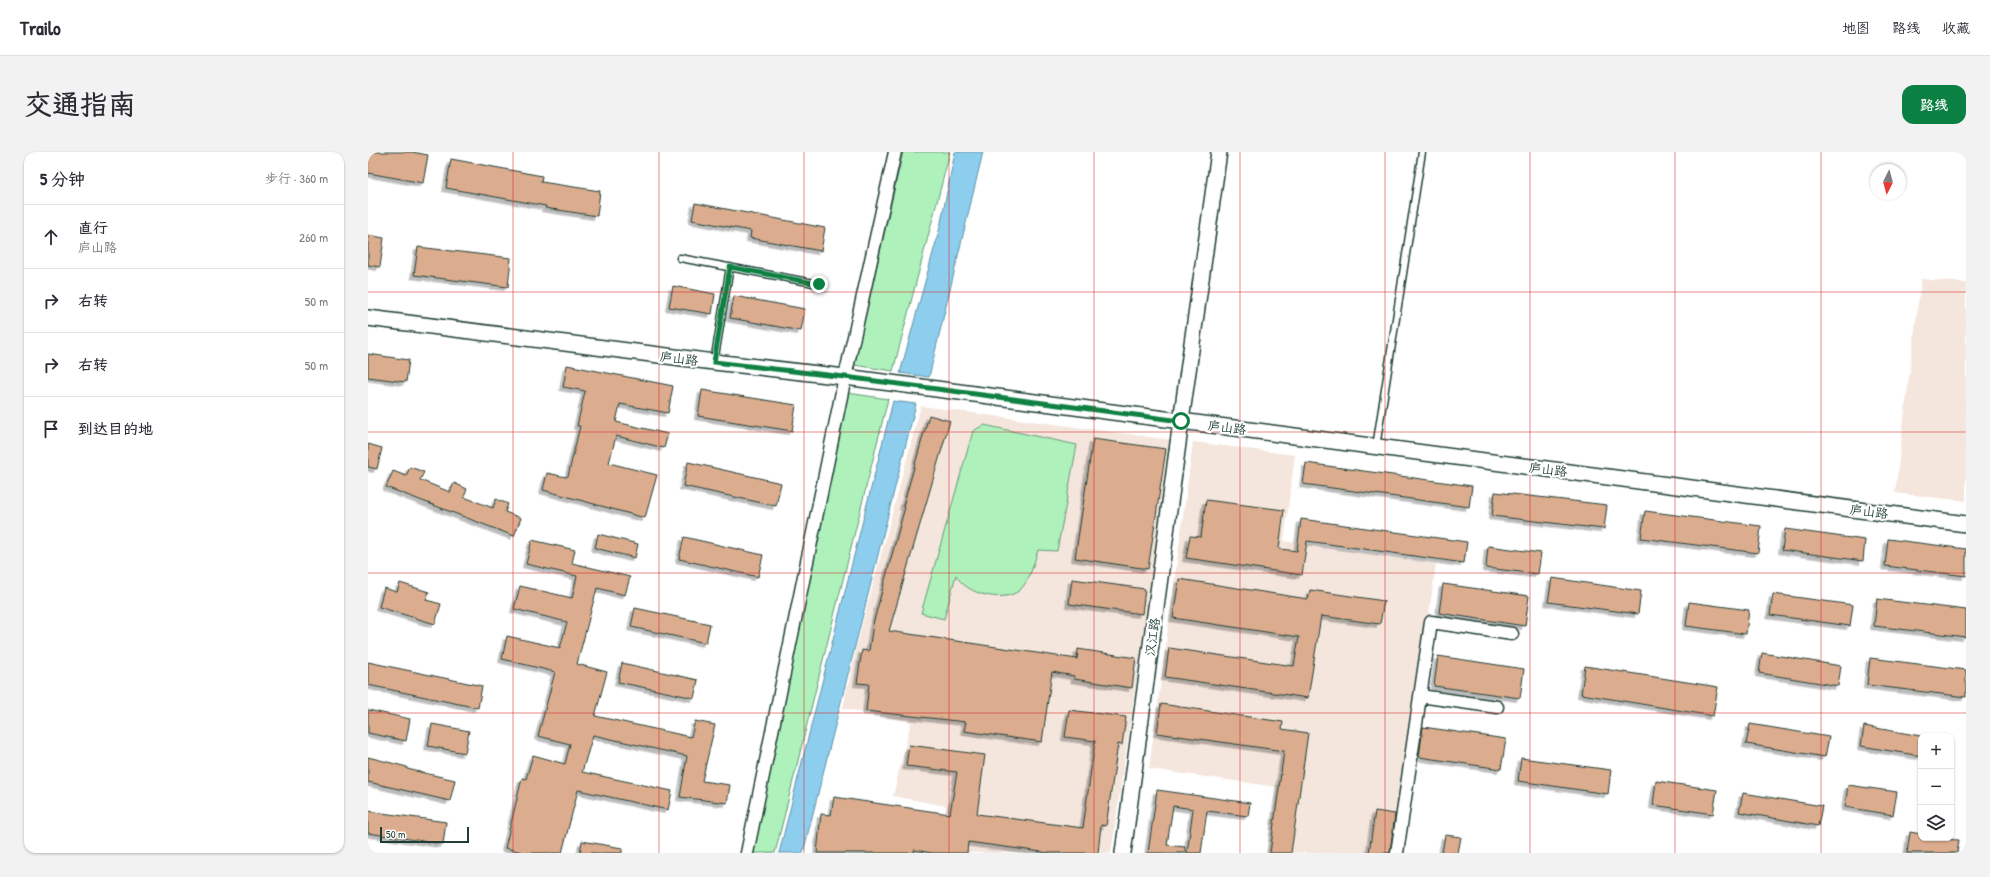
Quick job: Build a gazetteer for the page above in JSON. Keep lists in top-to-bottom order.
{
  "streets": {
    "street": ["庐山路", "汉江路"]
  },
  "crossings": [
    ["庐山路", "汉江路"]
  ],
  "scale_bar": "50 m",
  "north": "bottom",
  "page": {
    "header": "Trailo",
    "nav": ["地图", "路线", "收藏"],
    "title": "交通指南",
    "buttons": "路线",
    "heading": ["5 分钟", "步行 · 360 m"],
    "list": [
      ["直行", "庐山路", "260 m"],
      ["右转", "50 m"],
      ["右转", "50 m"],
      "到达目的地"
    ],
    "map_buttons": ["+", "−"],
    "scale": "50 m"
  }
}
